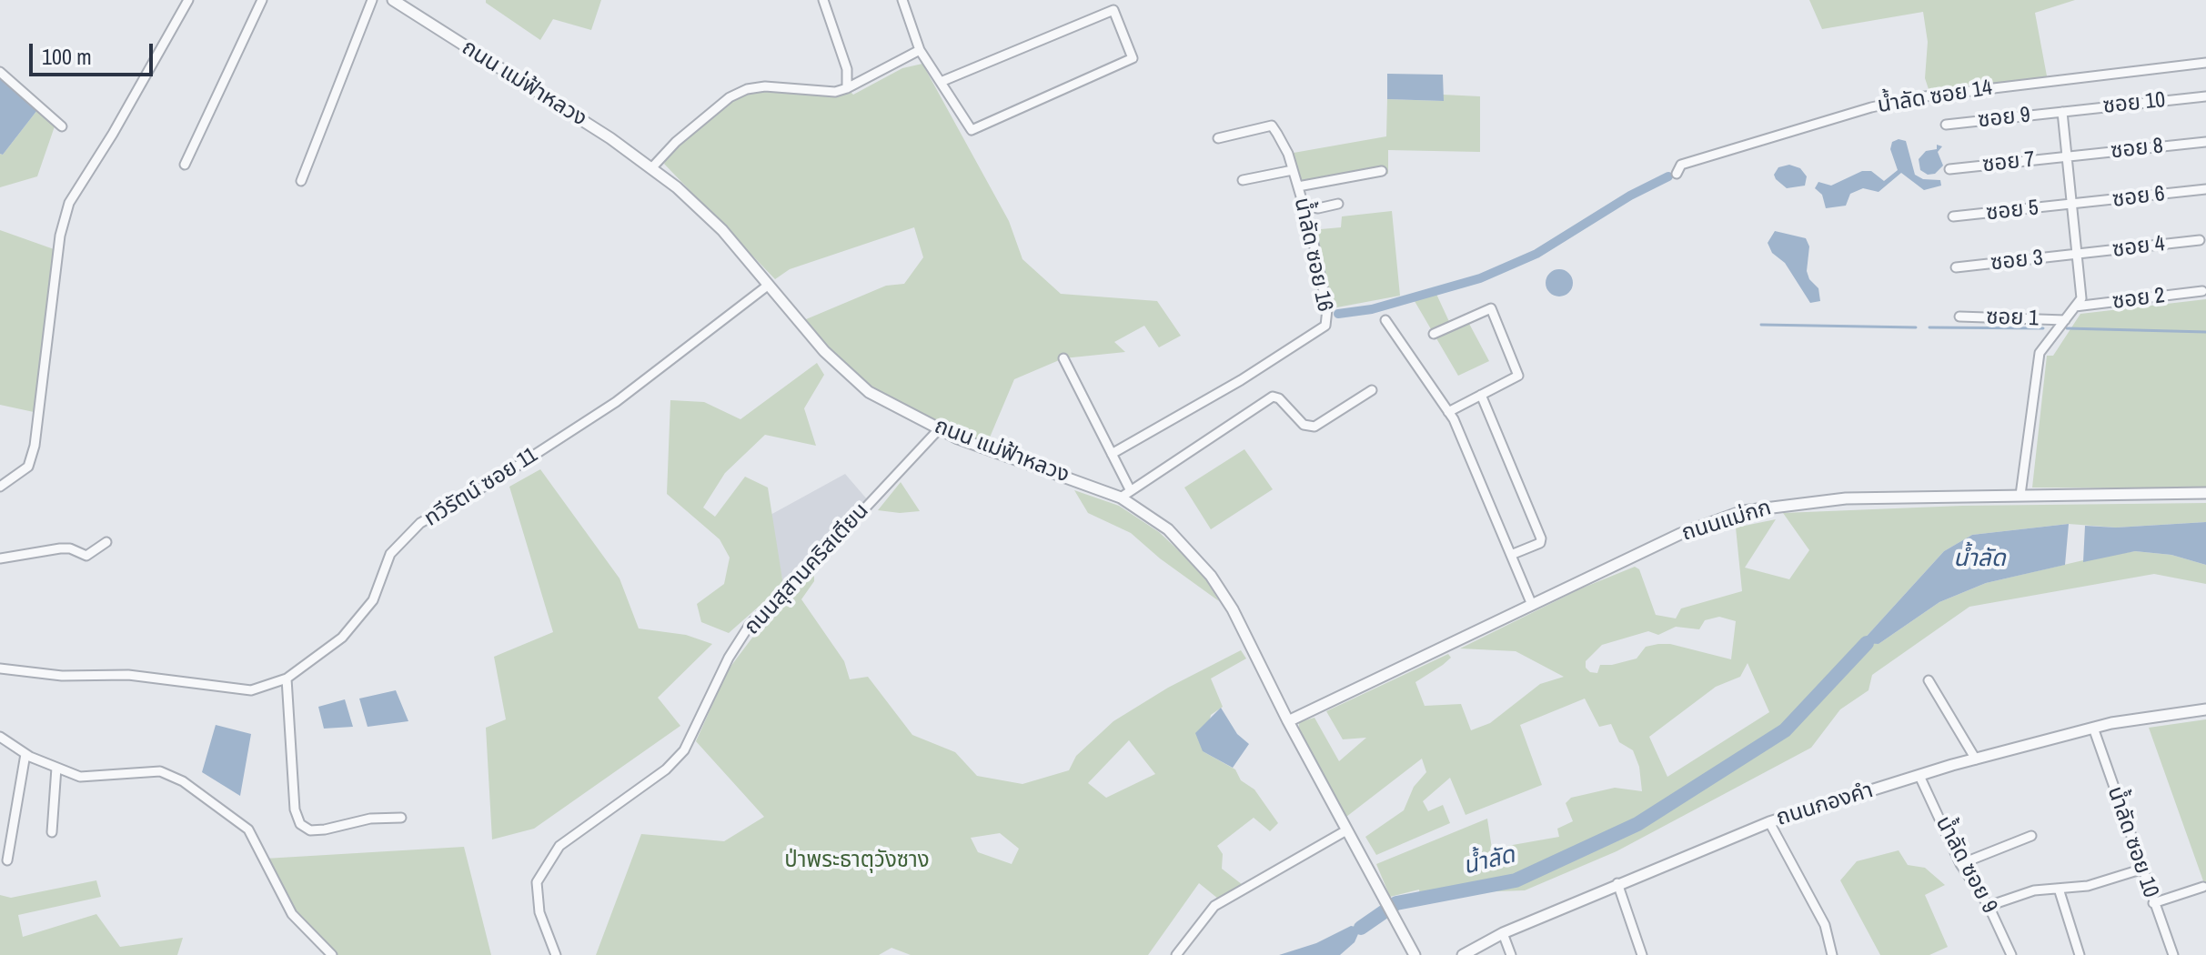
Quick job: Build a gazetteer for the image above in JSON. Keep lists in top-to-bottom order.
{
  "streets": {
    "street": [
      "ถนน แม่ฟ้าหลวง",
      "น้ำลัด ซอย 14",
      "ซอย 10",
      "ซอย 9",
      "ซอย 8",
      "ซอย 7",
      "ซอย 6",
      "ซอย 5",
      "ซอย 4",
      "น้ำลัด ซอย 16",
      "ซอย 3",
      "ซอย 2",
      "ซอย 1",
      "ทวีรัตน์ ซอย 11",
      "ถนนแม่กก",
      "ถนนสุสานคริสเตียน",
      "ถนนกองคำ",
      "น้ำลัด ซอย 10",
      "น้ำลัด ซอย 9"
    ]
  },
  "crossings": [
    ["ถนน แม่ฟ้าหลวง", "ทวีรัตน์ ซอย 11"],
    ["ถนน แม่ฟ้าหลวง", "ถนนแม่กก"],
    ["ถนน แม่ฟ้าหลวง", "ถนนสุสานคริสเตียน"],
    ["ซอย 10", "ซอย 9"],
    ["ซอย 8", "ซอย 7"],
    ["ซอย 6", "ซอย 5"],
    ["ซอย 4", "ซอย 3"],
    ["ถนนกองคำ", "น้ำลัด ซอย 10"],
    ["ถนนกองคำ", "น้ำลัด ซอย 9"]
  ],
  "water": ["น้ำลัด"],
  "parks": ["ป่าพระธาตุวังซาง"],
  "scale_bar": "100 m"
}
